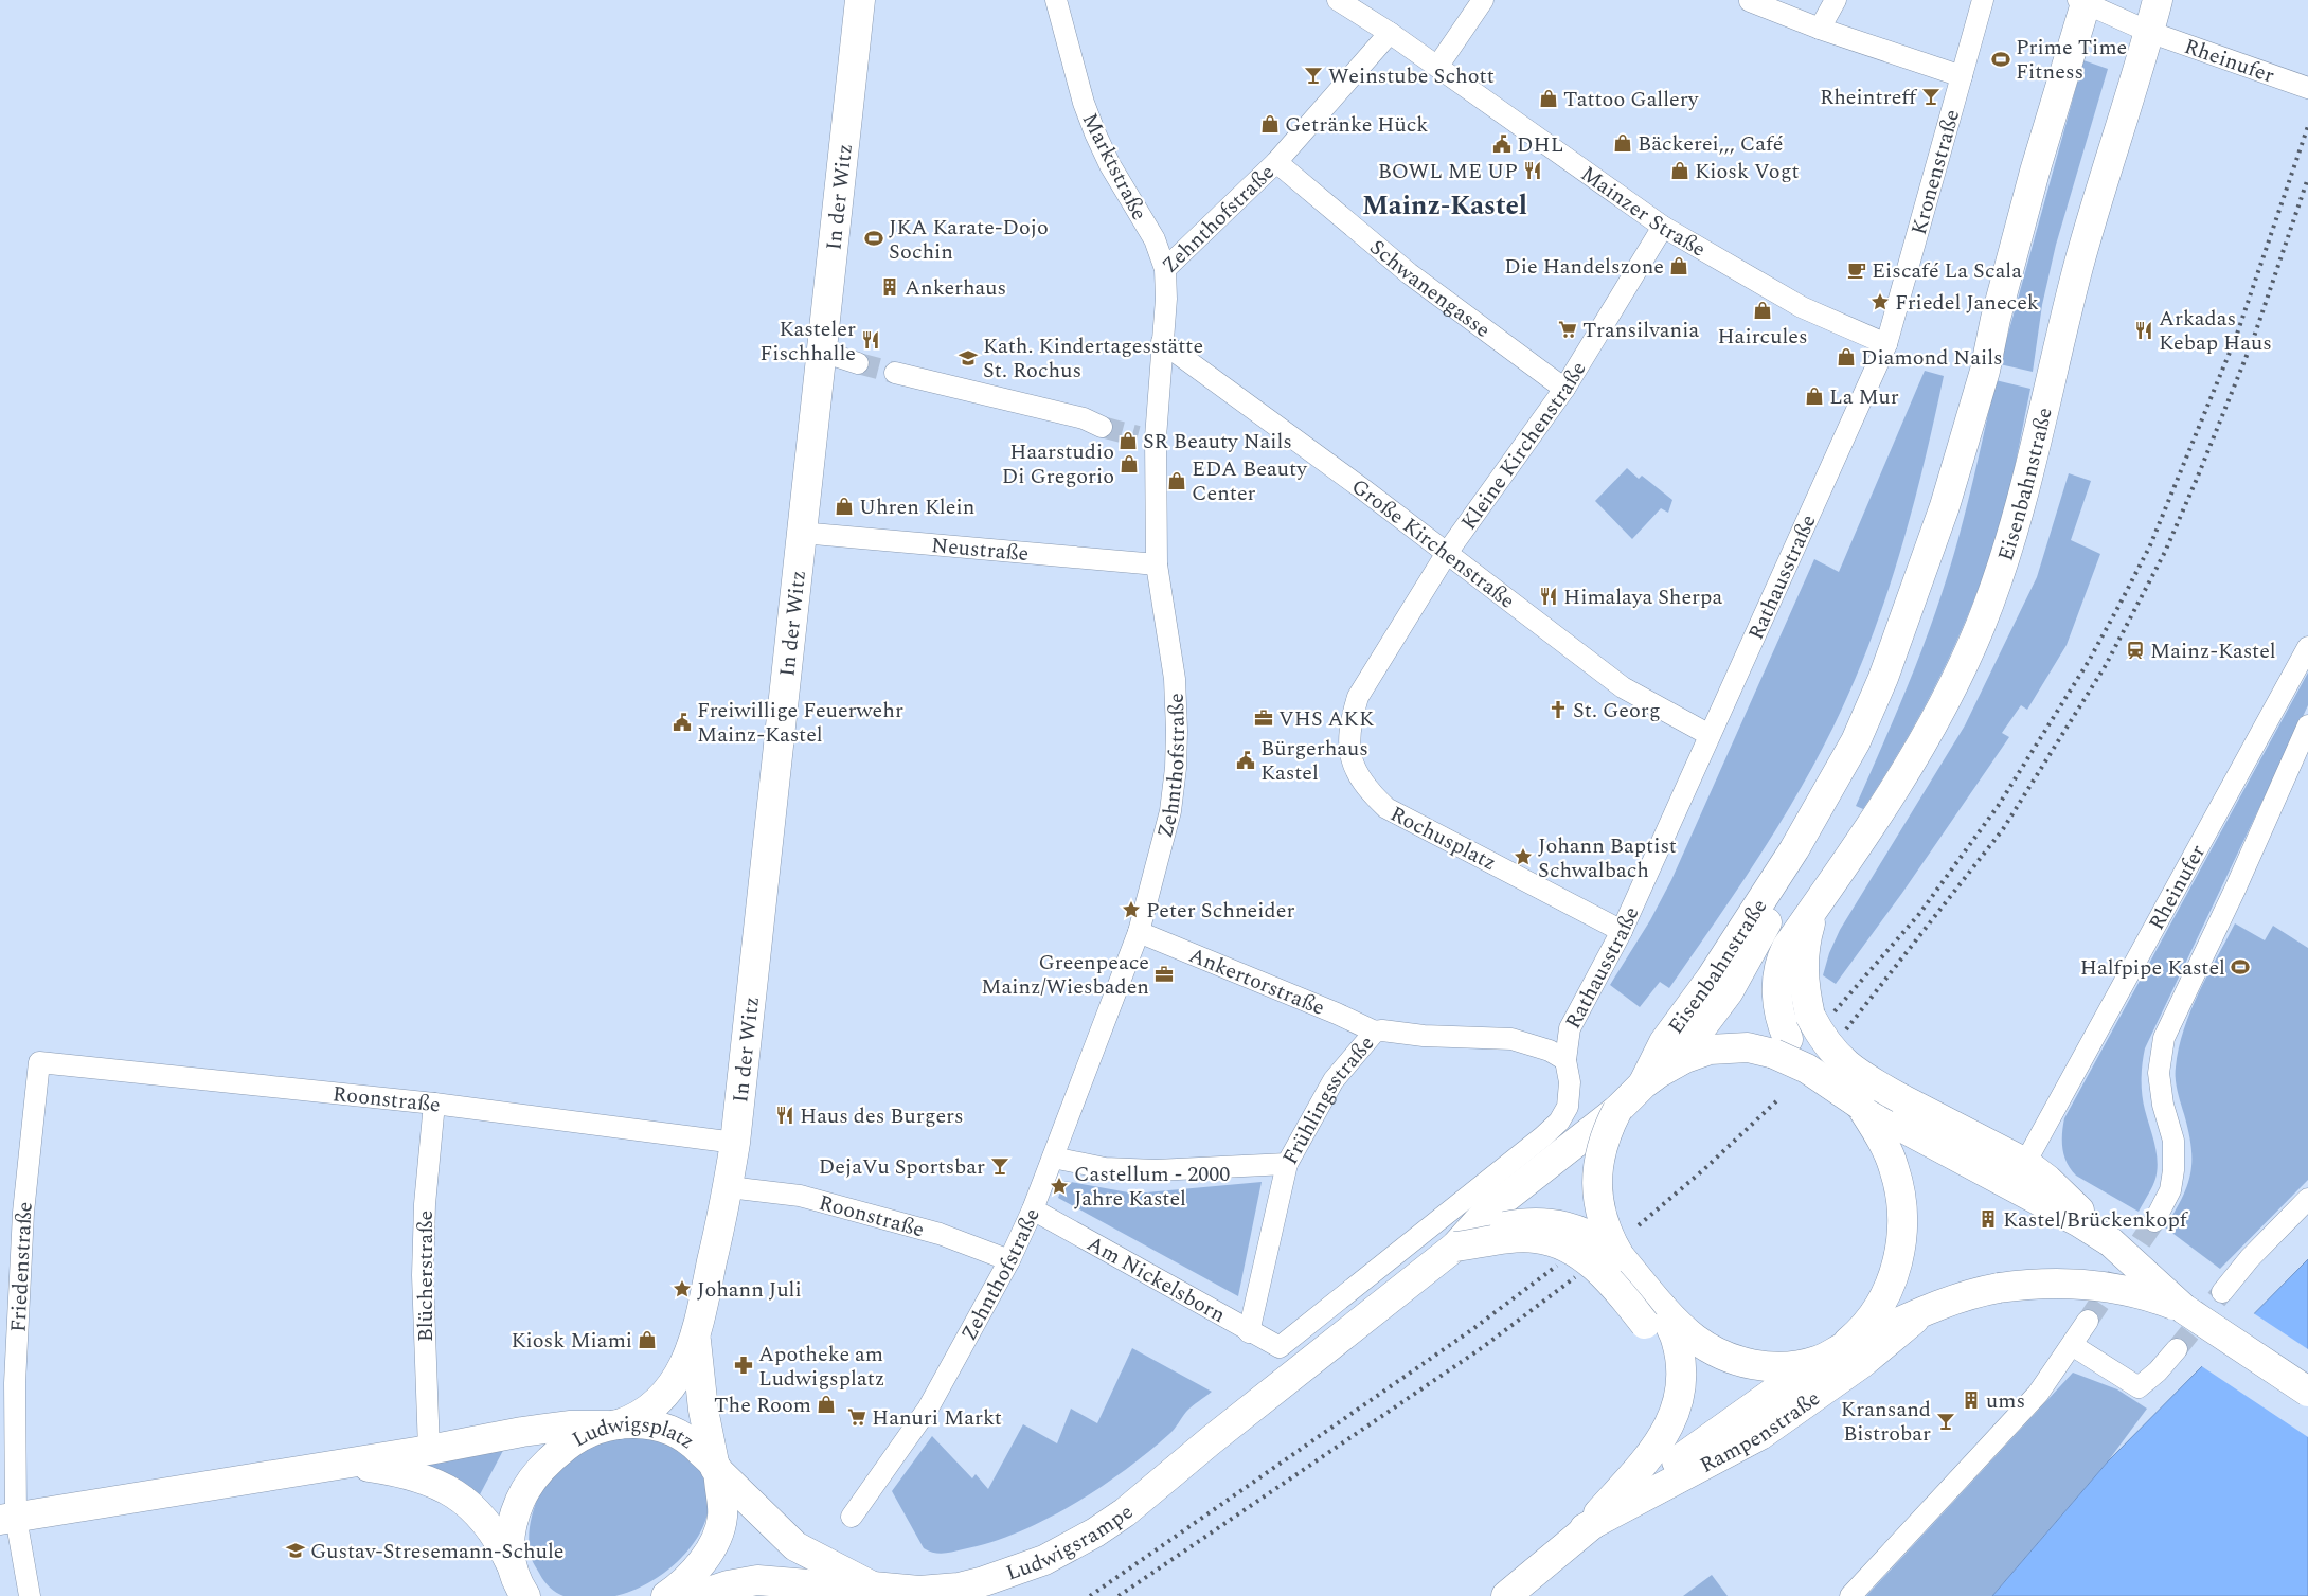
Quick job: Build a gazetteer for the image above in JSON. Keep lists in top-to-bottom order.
{
  "streets": {
    "main road": [
      "In der Witz",
      "Eisenbahnstraße",
      "Rampenstraße",
      "Ludwigsplatz",
      "Ludwigsrampe"
    ],
    "street": [
      "Rheinufer",
      "Marktstraße",
      "Kronenstraße",
      "Mainzer Straße",
      "Zehnthofstraße",
      "Schwanengasse",
      "Kleine Kirchenstraße",
      "Große Kirchenstraße",
      "Neustraße",
      "Rathausstraße",
      "Rochusplatz",
      "Ankertorstraße",
      "Roonstraße",
      "Frühlingsstraße",
      "Friedenstraße",
      "Blücherstraße",
      "Am Nickelsborn"
    ]
  },
  "crossings": [
    ["Rheinufer", "Eisenbahnstraße"],
    ["Marktstraße", "Zehnthofstraße"],
    ["Kronenstraße", "Mainzer Straße"],
    ["Kronenstraße", "Rathausstraße"],
    ["In der Witz", "Neustraße"],
    ["In der Witz", "Roonstraße"],
    ["In der Witz", "Ludwigsplatz"],
    ["In der Witz", "Ludwigsrampe"],
    ["Mainzer Straße", "Zehnthofstraße"],
    ["Mainzer Straße", "Kleine Kirchenstraße"],
    ["Mainzer Straße", "Rathausstraße"],
    ["Zehnthofstraße", "Schwanengasse"],
    ["Zehnthofstraße", "Große Kirchenstraße"],
    ["Zehnthofstraße", "Neustraße"],
    ["Zehnthofstraße", "Ankertorstraße"],
    ["Zehnthofstraße", "Roonstraße"],
    ["Zehnthofstraße", "Frühlingsstraße"],
    ["Zehnthofstraße", "Am Nickelsborn"],
    ["Schwanengasse", "Kleine Kirchenstraße"],
    ["Kleine Kirchenstraße", "Große Kirchenstraße"],
    ["Kleine Kirchenstraße", "Rochusplatz"],
    ["Große Kirchenstraße", "Rathausstraße"],
    ["Große Kirchenstraße", "Rochusplatz"],
    ["Rathausstraße", "Rochusplatz"],
    ["Rathausstraße", "Ankertorstraße"],
    ["Rathausstraße", "Am Nickelsborn"],
    ["Ankertorstraße", "Frühlingsstraße"],
    ["Roonstraße", "Friedenstraße"],
    ["Roonstraße", "Blücherstraße"],
    ["Ludwigsplatz", "Ludwigsrampe"]
  ],
  "districts": ["Mainz-Kastel"],
  "places": {
    "sports": ["Prime Time Fitness", "JKA Karate-Dojo Sochin", "Halfpipe Kastel"],
    "bar": [
      "Weinstube Schott",
      "Rheintreff",
      "DejaVu Sportsbar",
      "Kransand Bistrobar"
    ],
    "shop": [
      "Tattoo Gallery",
      "Getränke Hück",
      "Bäckerei,,, Café",
      "Kiosk Vogt",
      "Die Handelszone",
      "Haircules",
      "Diamond Nails",
      "La Mur",
      "SR Beauty Nails",
      "Haarstudio Di Gregorio",
      "EDA Beauty Center",
      "Uhren Klein",
      "Kiosk Miami",
      "The Room"
    ],
    "public building": ["DHL", "Freiwillige Feuerwehr Mainz-Kastel", "Bürgerhaus Kastel"],
    "restaurant": [
      "BOWL ME UP",
      "Arkadas Kebap Haus",
      "Kasteler Fischhalle",
      "Himalaya Sherpa",
      "Haus des Burgers"
    ],
    "cafe": ["Eiscafé La Scala"],
    "building": ["Ankerhaus", "Kastel/Brückenkopf", "ums"],
    "place": [
      "Friedel Janecek",
      "Johann Baptist Schwalbach",
      "Peter Schneider",
      "Castellum - 2000 Jahre Kastel",
      "Johann Juli"
    ],
    "supermarket": ["Transilvania", "Hanuri Markt"],
    "school or university": ["Kath. Kindertagesstätte St. Rochus", "Gustav-Stresemann-Schule"],
    "station": ["Mainz-Kastel"],
    "church": ["St. Georg"],
    "office": ["VHS AKK", "Greenpeace Mainz/Wiesbaden"],
    "pharmacy": ["Apotheke am Ludwigsplatz"]
  }
}
